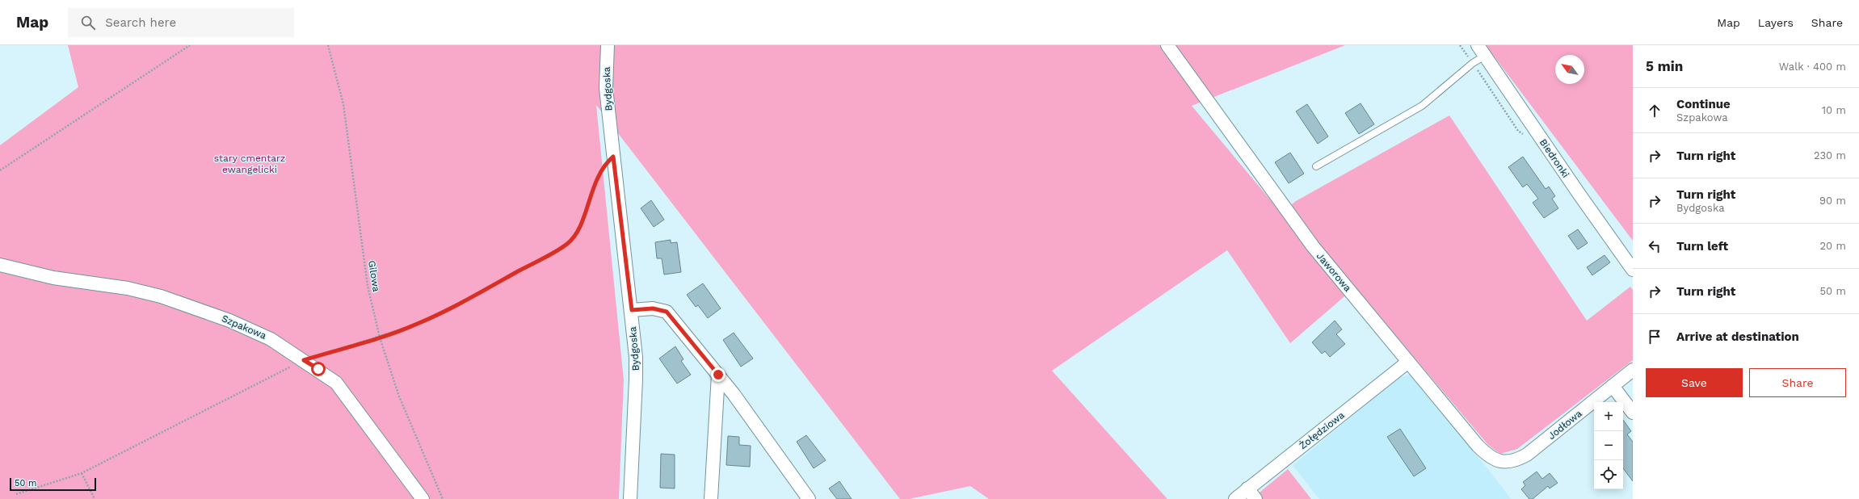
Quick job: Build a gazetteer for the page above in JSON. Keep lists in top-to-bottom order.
{
  "streets": {
    "street": [
      "Bydgoska",
      "Biedronki",
      "Jaworowa",
      "Szpakowa",
      "Jodłowa",
      "Żołędziowa"
    ],
    "path": ["Gilowa"]
  },
  "crossings": [
    ["Jaworowa", "Jodłowa"],
    ["Jaworowa", "Żołędziowa"]
  ],
  "parks": ["stary cmentarz ewangelicki"],
  "scale_bar": "50 m",
  "north": "top left",
  "page": {
    "header": "Map",
    "search": "Search here",
    "nav": ["Map", "Layers", "Share"],
    "heading": ["5 min", "Walk · 400 m"],
    "list": [
      ["Continue", "Szpakowa", "10 m"],
      ["Turn right", "230 m"],
      ["Turn right", "Bydgoska", "90 m"],
      ["Turn left", "20 m"],
      ["Turn right", "50 m"],
      "Arrive at destination"
    ],
    "buttons": ["Save", "Share"],
    "map_buttons": ["+", "−"],
    "scale": "50 m"
  }
}
